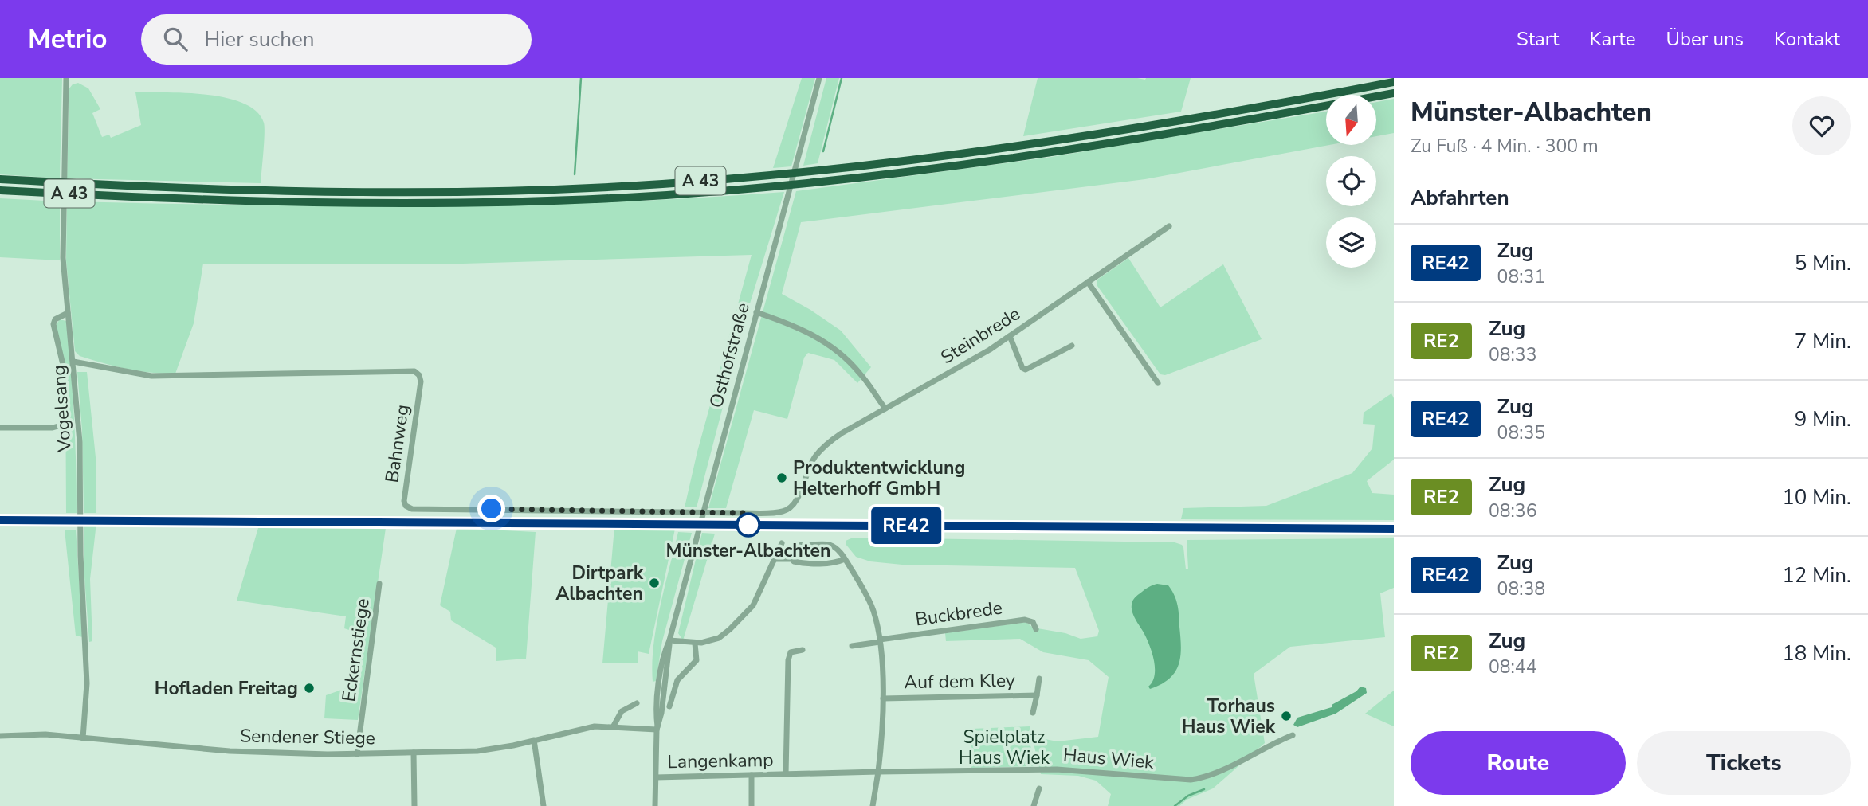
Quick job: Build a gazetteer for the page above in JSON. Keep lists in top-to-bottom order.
{
  "streets": {
    "highway": ["A 43"],
    "street": [
      "Steinbrede",
      "Osthofstraße",
      "Vogelsang",
      "Bahnweg",
      "Buckbrede",
      "Eckernstiege",
      "Auf dem Kley",
      "Sendener Stiege",
      "Haus Wiek",
      "Langenkamp"
    ]
  },
  "crossings": [
    ["Steinbrede", "Bahnweg"],
    ["Osthofstraße", "Sendener Stiege"],
    ["Osthofstraße", "Langenkamp"],
    ["Vogelsang", "Bahnweg"],
    ["Vogelsang", "Sendener Stiege"],
    ["Eckernstiege", "Sendener Stiege"],
    ["Haus Wiek", "Langenkamp"]
  ],
  "parks": ["Spielplatz Haus Wiek"],
  "places": [
    "Produktentwicklung Helterhoff GmbH",
    "Münster-Albachten",
    "Dirtpark Albachten",
    "Hofladen Freitag",
    "Torhaus Haus Wiek"
  ],
  "north": "bottom",
  "page": {
    "header": "Metrio",
    "search": "Hier suchen",
    "nav": [
      "Start",
      "Karte",
      "Über uns",
      "Kontakt"
    ],
    "on_map": "RE42",
    "heading": [
      ["Münster-Albachten", "Zu Fuß · 4 Min. · 300 m"],
      "Abfahrten"
    ],
    "list": [
      {
        "mark": "RE42",
        "name": "Zug",
        "note": "08:31",
        "value": "5 Min."
      },
      {
        "mark": "RE2",
        "name": "Zug",
        "note": "08:33",
        "value": "7 Min."
      },
      {
        "mark": "RE42",
        "name": "Zug",
        "note": "08:35",
        "value": "9 Min."
      },
      {
        "mark": "RE2",
        "name": "Zug",
        "note": "08:36",
        "value": "10 Min."
      },
      {
        "mark": "RE42",
        "name": "Zug",
        "note": "08:38",
        "value": "12 Min."
      },
      {
        "mark": "RE2",
        "name": "Zug",
        "note": "08:44",
        "value": "18 Min."
      }
    ],
    "buttons": ["Route", "Tickets"]
  }
}
